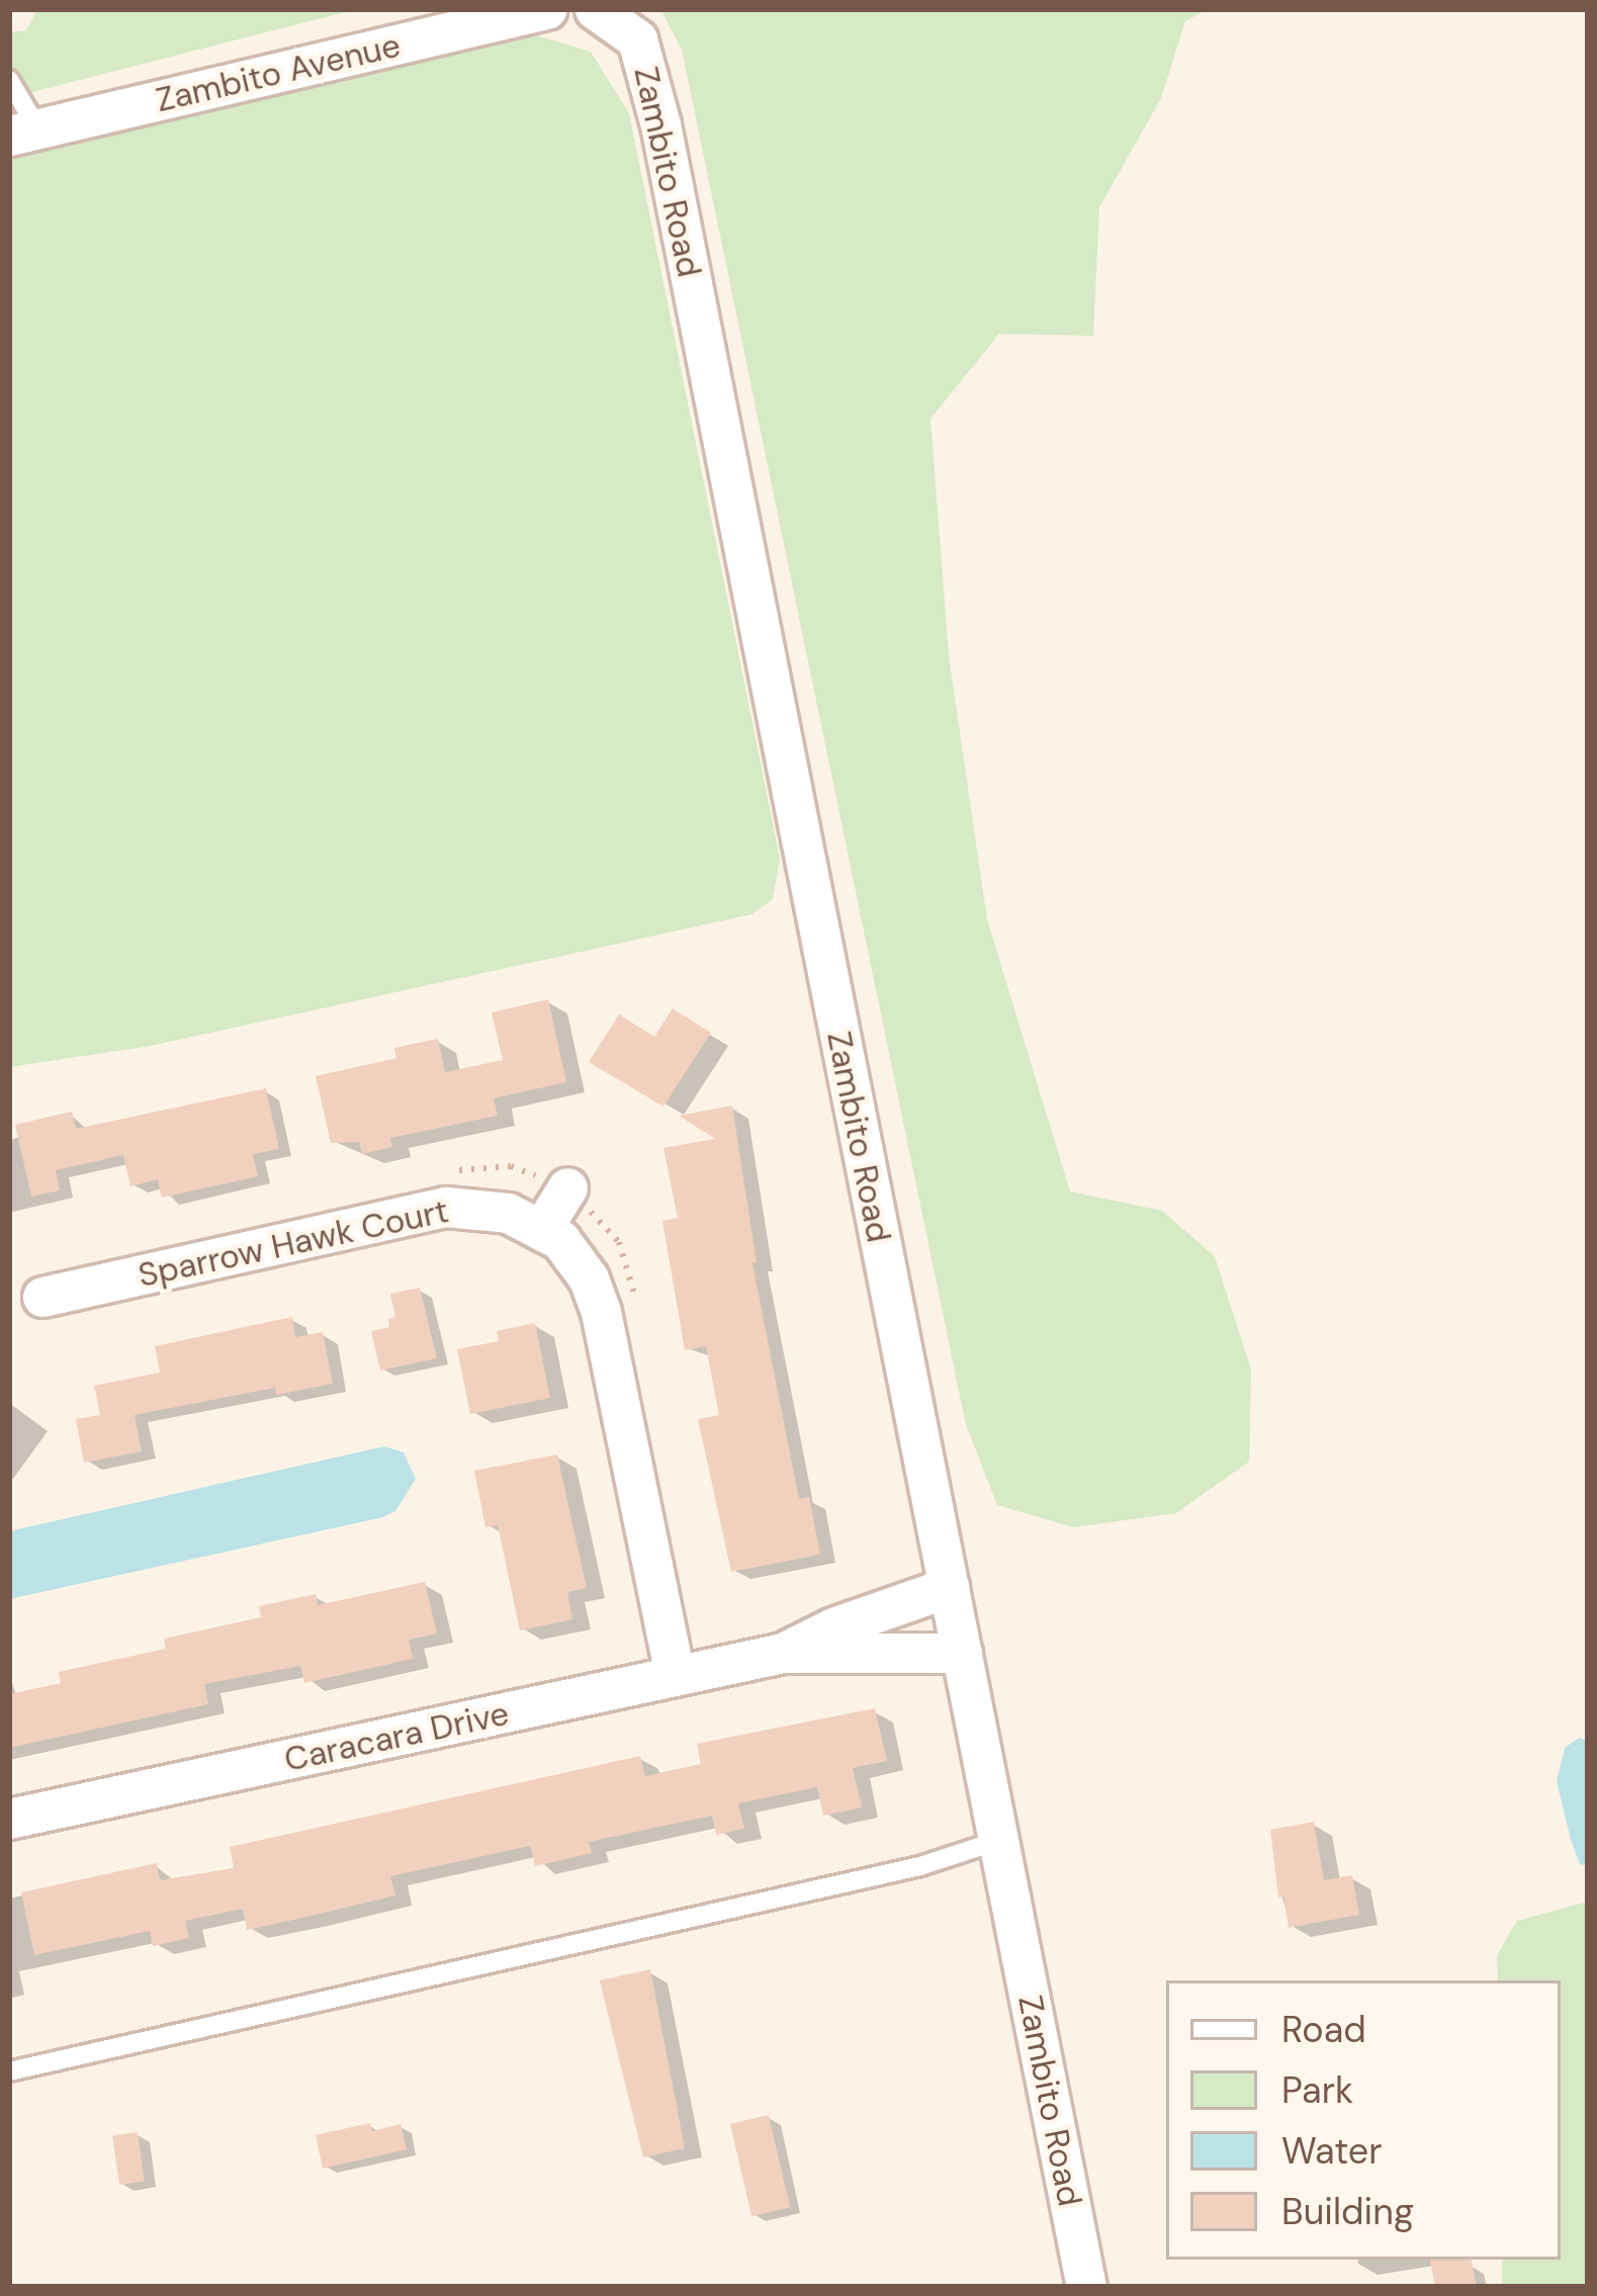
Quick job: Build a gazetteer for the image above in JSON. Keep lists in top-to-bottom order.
{
  "streets": {
    "street": [
      "Zambito Avenue",
      "Zambito Road",
      "Sparrow Hawk Court",
      "Caracara Drive"
    ]
  },
  "crossings": [
    ["Zambito Road", "Caracara Drive"],
    ["Sparrow Hawk Court", "Caracara Drive"]
  ],
  "legend": [
    "Road",
    "Park",
    "Water",
    "Building"
  ]
}
